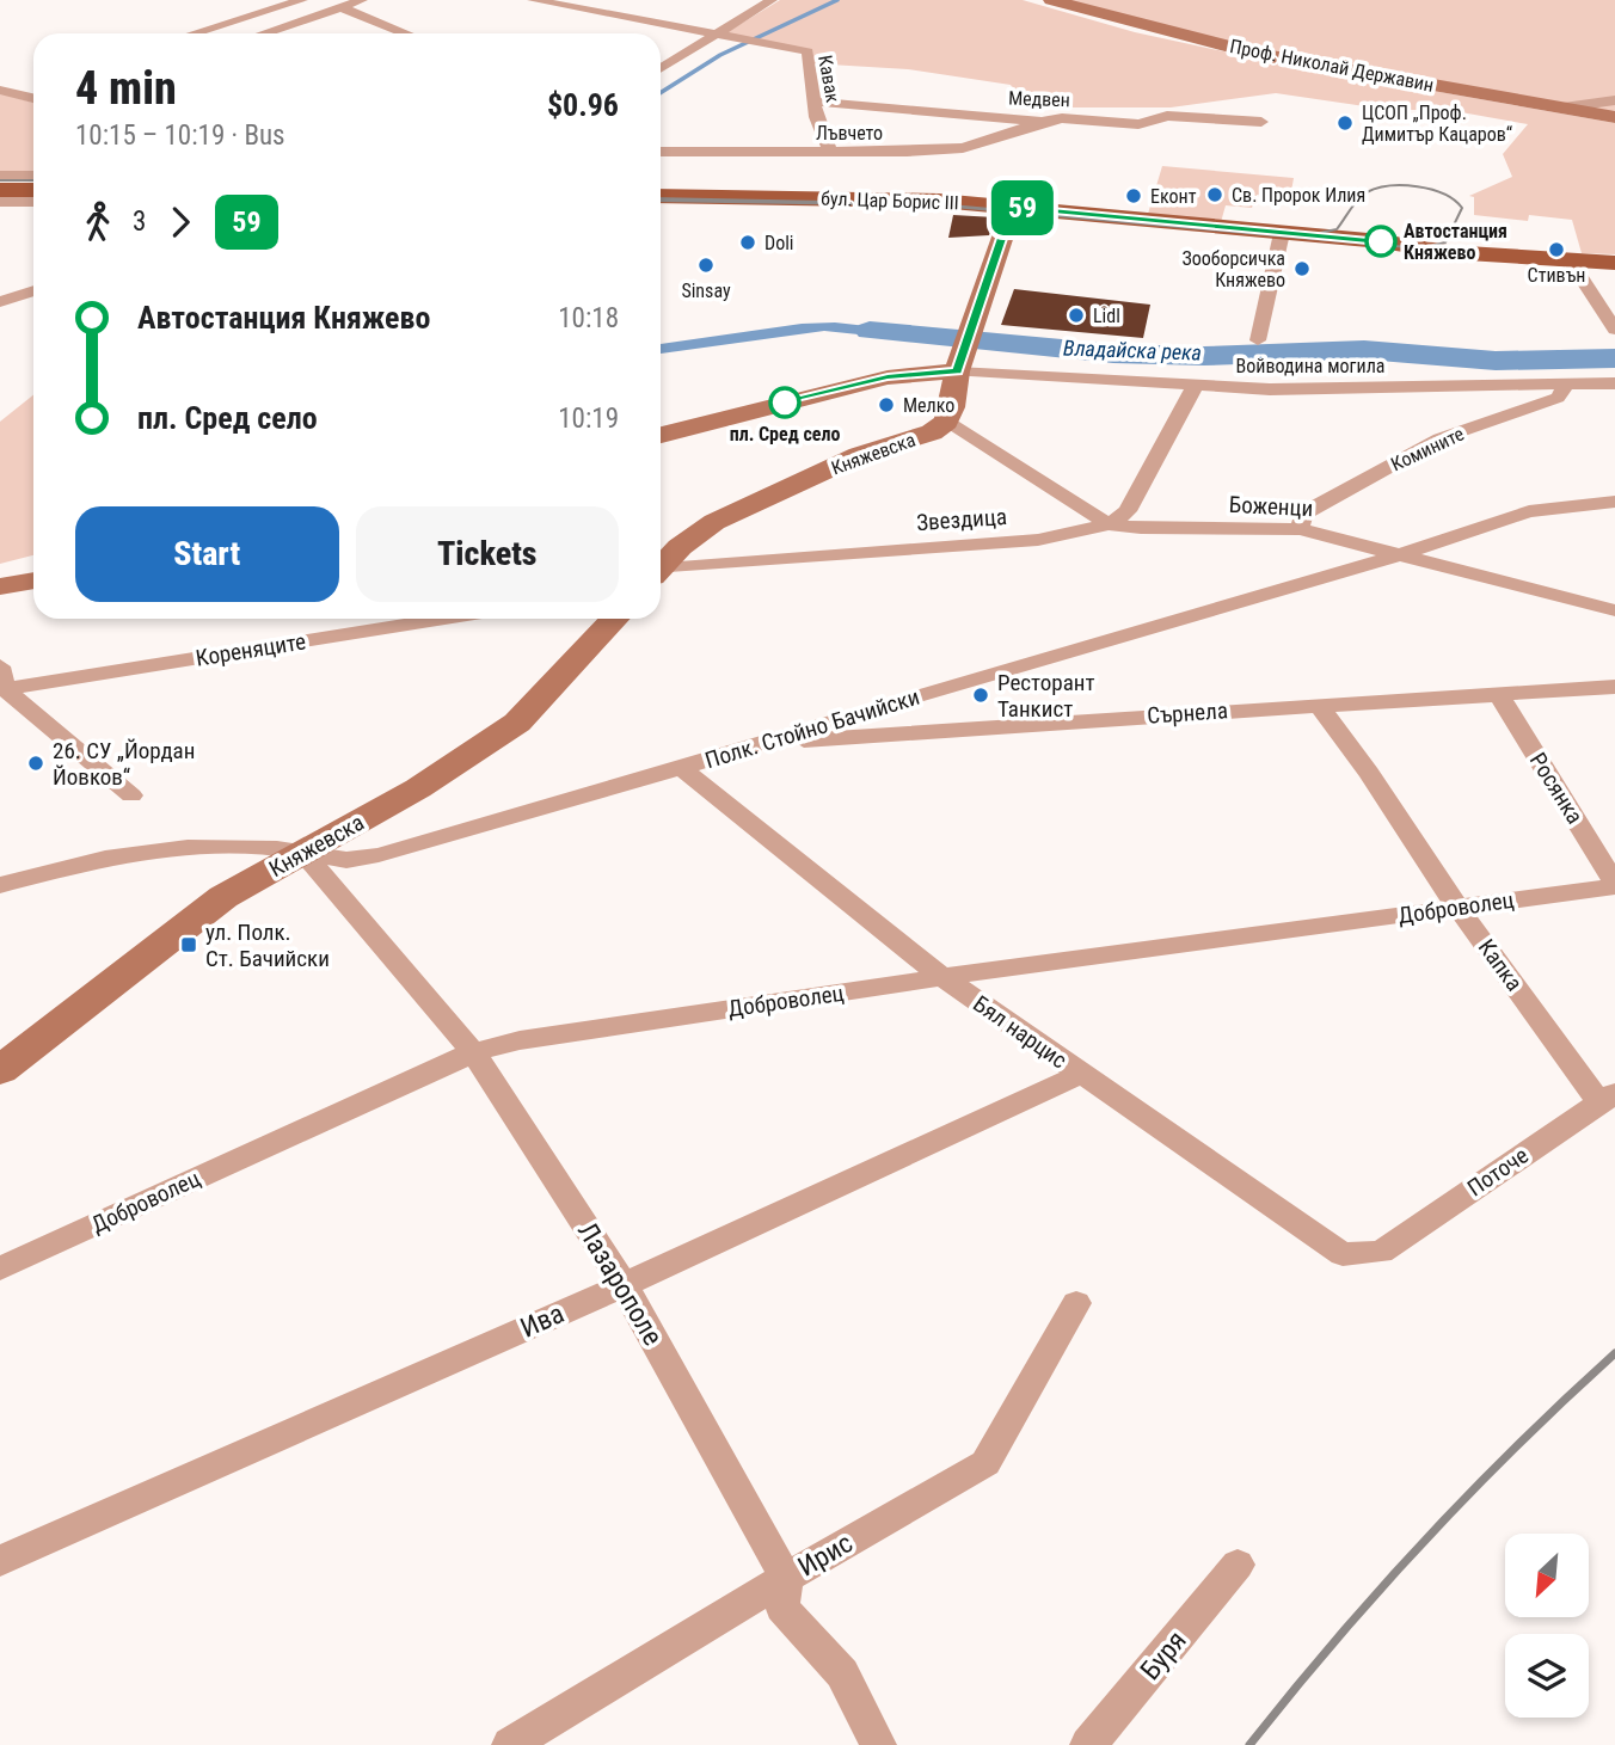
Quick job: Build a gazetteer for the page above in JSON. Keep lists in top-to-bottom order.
{
  "streets": {
    "main road": ["бул. Цар Борис III"],
    "street": [
      "Проф. Николай Державин",
      "Кавак",
      "Медвен",
      "Лъвчето",
      "Войводина могила",
      "Комините",
      "Княжевска",
      "Боженци",
      "Звездица",
      "Кореняците",
      "Сърнела",
      "Полк. Стойно Бачийски",
      "Росянка",
      "Доброволец",
      "Капка",
      "Бял нарцис",
      "Поточе",
      "Лазарополе",
      "Ива",
      "Ирис",
      "Буря"
    ]
  },
  "crossings": [
    ["Кавак", "Медвен"],
    ["Кавак", "Лъвчето"],
    ["Медвен", "Лъвчето"],
    ["Войводина могила", "Комините"],
    ["Комините", "Боженци"],
    ["Княжевска", "Боженци"],
    ["Княжевска", "Полк. Стойно Бачийски"],
    ["Княжевска", "Лазарополе"],
    ["Боженци", "Звездица"],
    ["Боженци", "Полк. Стойно Бачийски"],
    ["Сърнела", "Полк. Стойно Бачийски"],
    ["Сърнела", "Росянка"],
    ["Сърнела", "Капка"],
    ["Полк. Стойно Бачийски", "Бял нарцис"],
    ["Полк. Стойно Бачийски", "Лазарополе"],
    ["Росянка", "Доброволец"],
    ["Доброволец", "Капка"],
    ["Доброволец", "Бял нарцис"],
    ["Доброволец", "Лазарополе"],
    ["Капка", "Поточе"],
    ["Бял нарцис", "Поточе"],
    ["Бял нарцис", "Ива"],
    ["Лазарополе", "Ива"],
    ["Лазарополе", "Ирис"]
  ],
  "water": ["Владайска река"],
  "places": {
    "other": [
      "ЦСОП „Проф. Димитър Кацаров“",
      "Св. Пророк Илия",
      "Еконт",
      "Автостанция Княжево",
      "Doli",
      "Стивън",
      "Sinsay",
      "Зооборсичка Княжево",
      "Lidl",
      "пл. Сред село",
      "Мелко",
      "Ресторант Танкист",
      "26. СУ „Йордан Йовков“"
    ],
    "transit": ["ул. Полк. Ст. Бачийски"]
  },
  "lines": ["bus line 59"],
  "north": "bottom left",
  "page": {
    "on_map": "59",
    "heading": ["4 min", "10:15 – 10:19 · Bus", "$0.96"],
    "legs": ["3", "59"],
    "list": [
      {
        "name": "Автостанция Княжево",
        "value": "10:18"
      },
      {
        "name": "пл. Сред село",
        "value": "10:19"
      }
    ],
    "buttons": ["Start", "Tickets"]
  }
}
